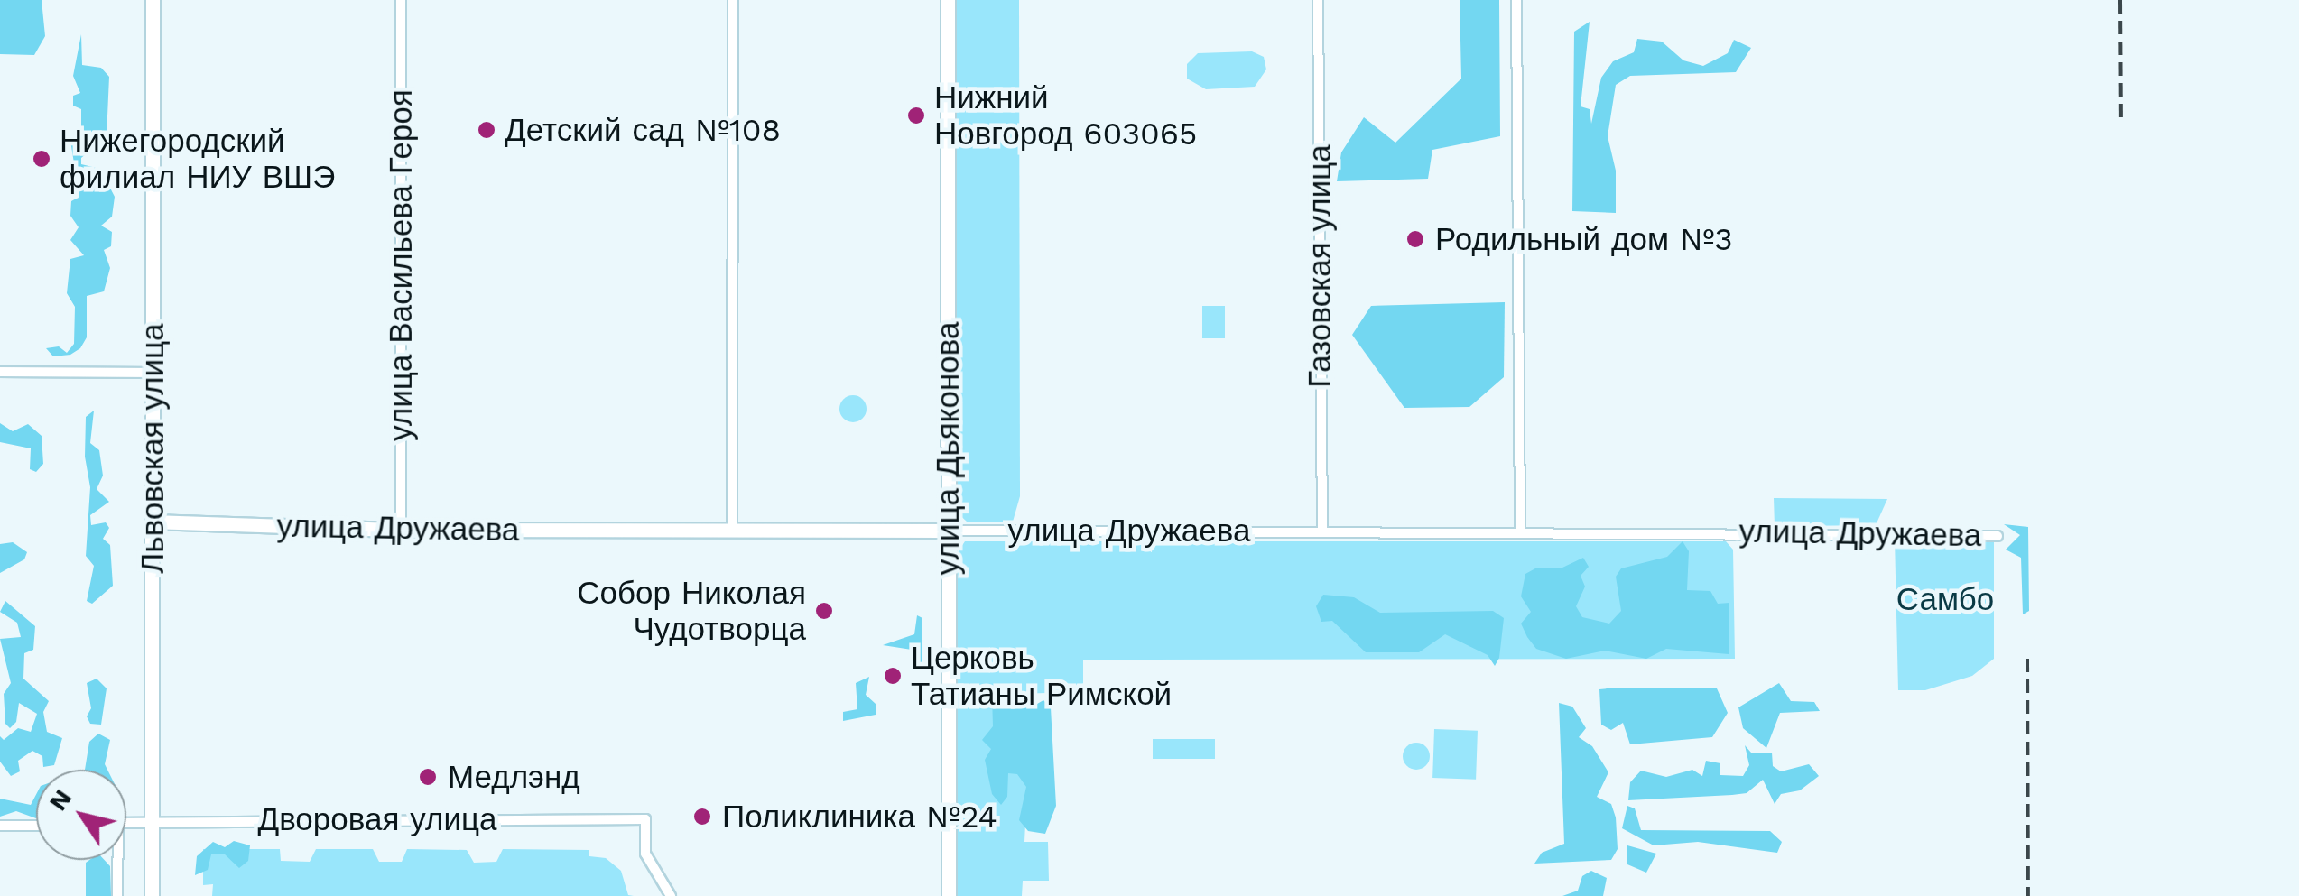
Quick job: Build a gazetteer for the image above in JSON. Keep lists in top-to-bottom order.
{
  "streets": {
    "main road": ["Львовская улица", "улица Дьяконова", "улица Дружаева"],
    "street": ["улица Васильева Героя", "Газовская улица", "Дворовая улица"]
  },
  "crossings": [
    ["улица Васильева Героя", "улица Дружаева"],
    ["Газовская улица", "улица Дружаева"],
    ["Львовская улица", "улица Дружаева"],
    ["Львовская улица", "Дворовая улица"],
    ["улица Дьяконова", "улица Дружаева"]
  ],
  "parks": ["Самбо"],
  "places": [
    "Нижний Новгород 603065",
    "Детский сад №108",
    "Нижегородский филиал НИУ ВШЭ",
    "Родильный дом №3",
    "Собор Николая Чудотворца",
    "Церковь Татианы Римской",
    "Медлэнд",
    "Поликлиника №24"
  ],
  "north": "top left"
}
